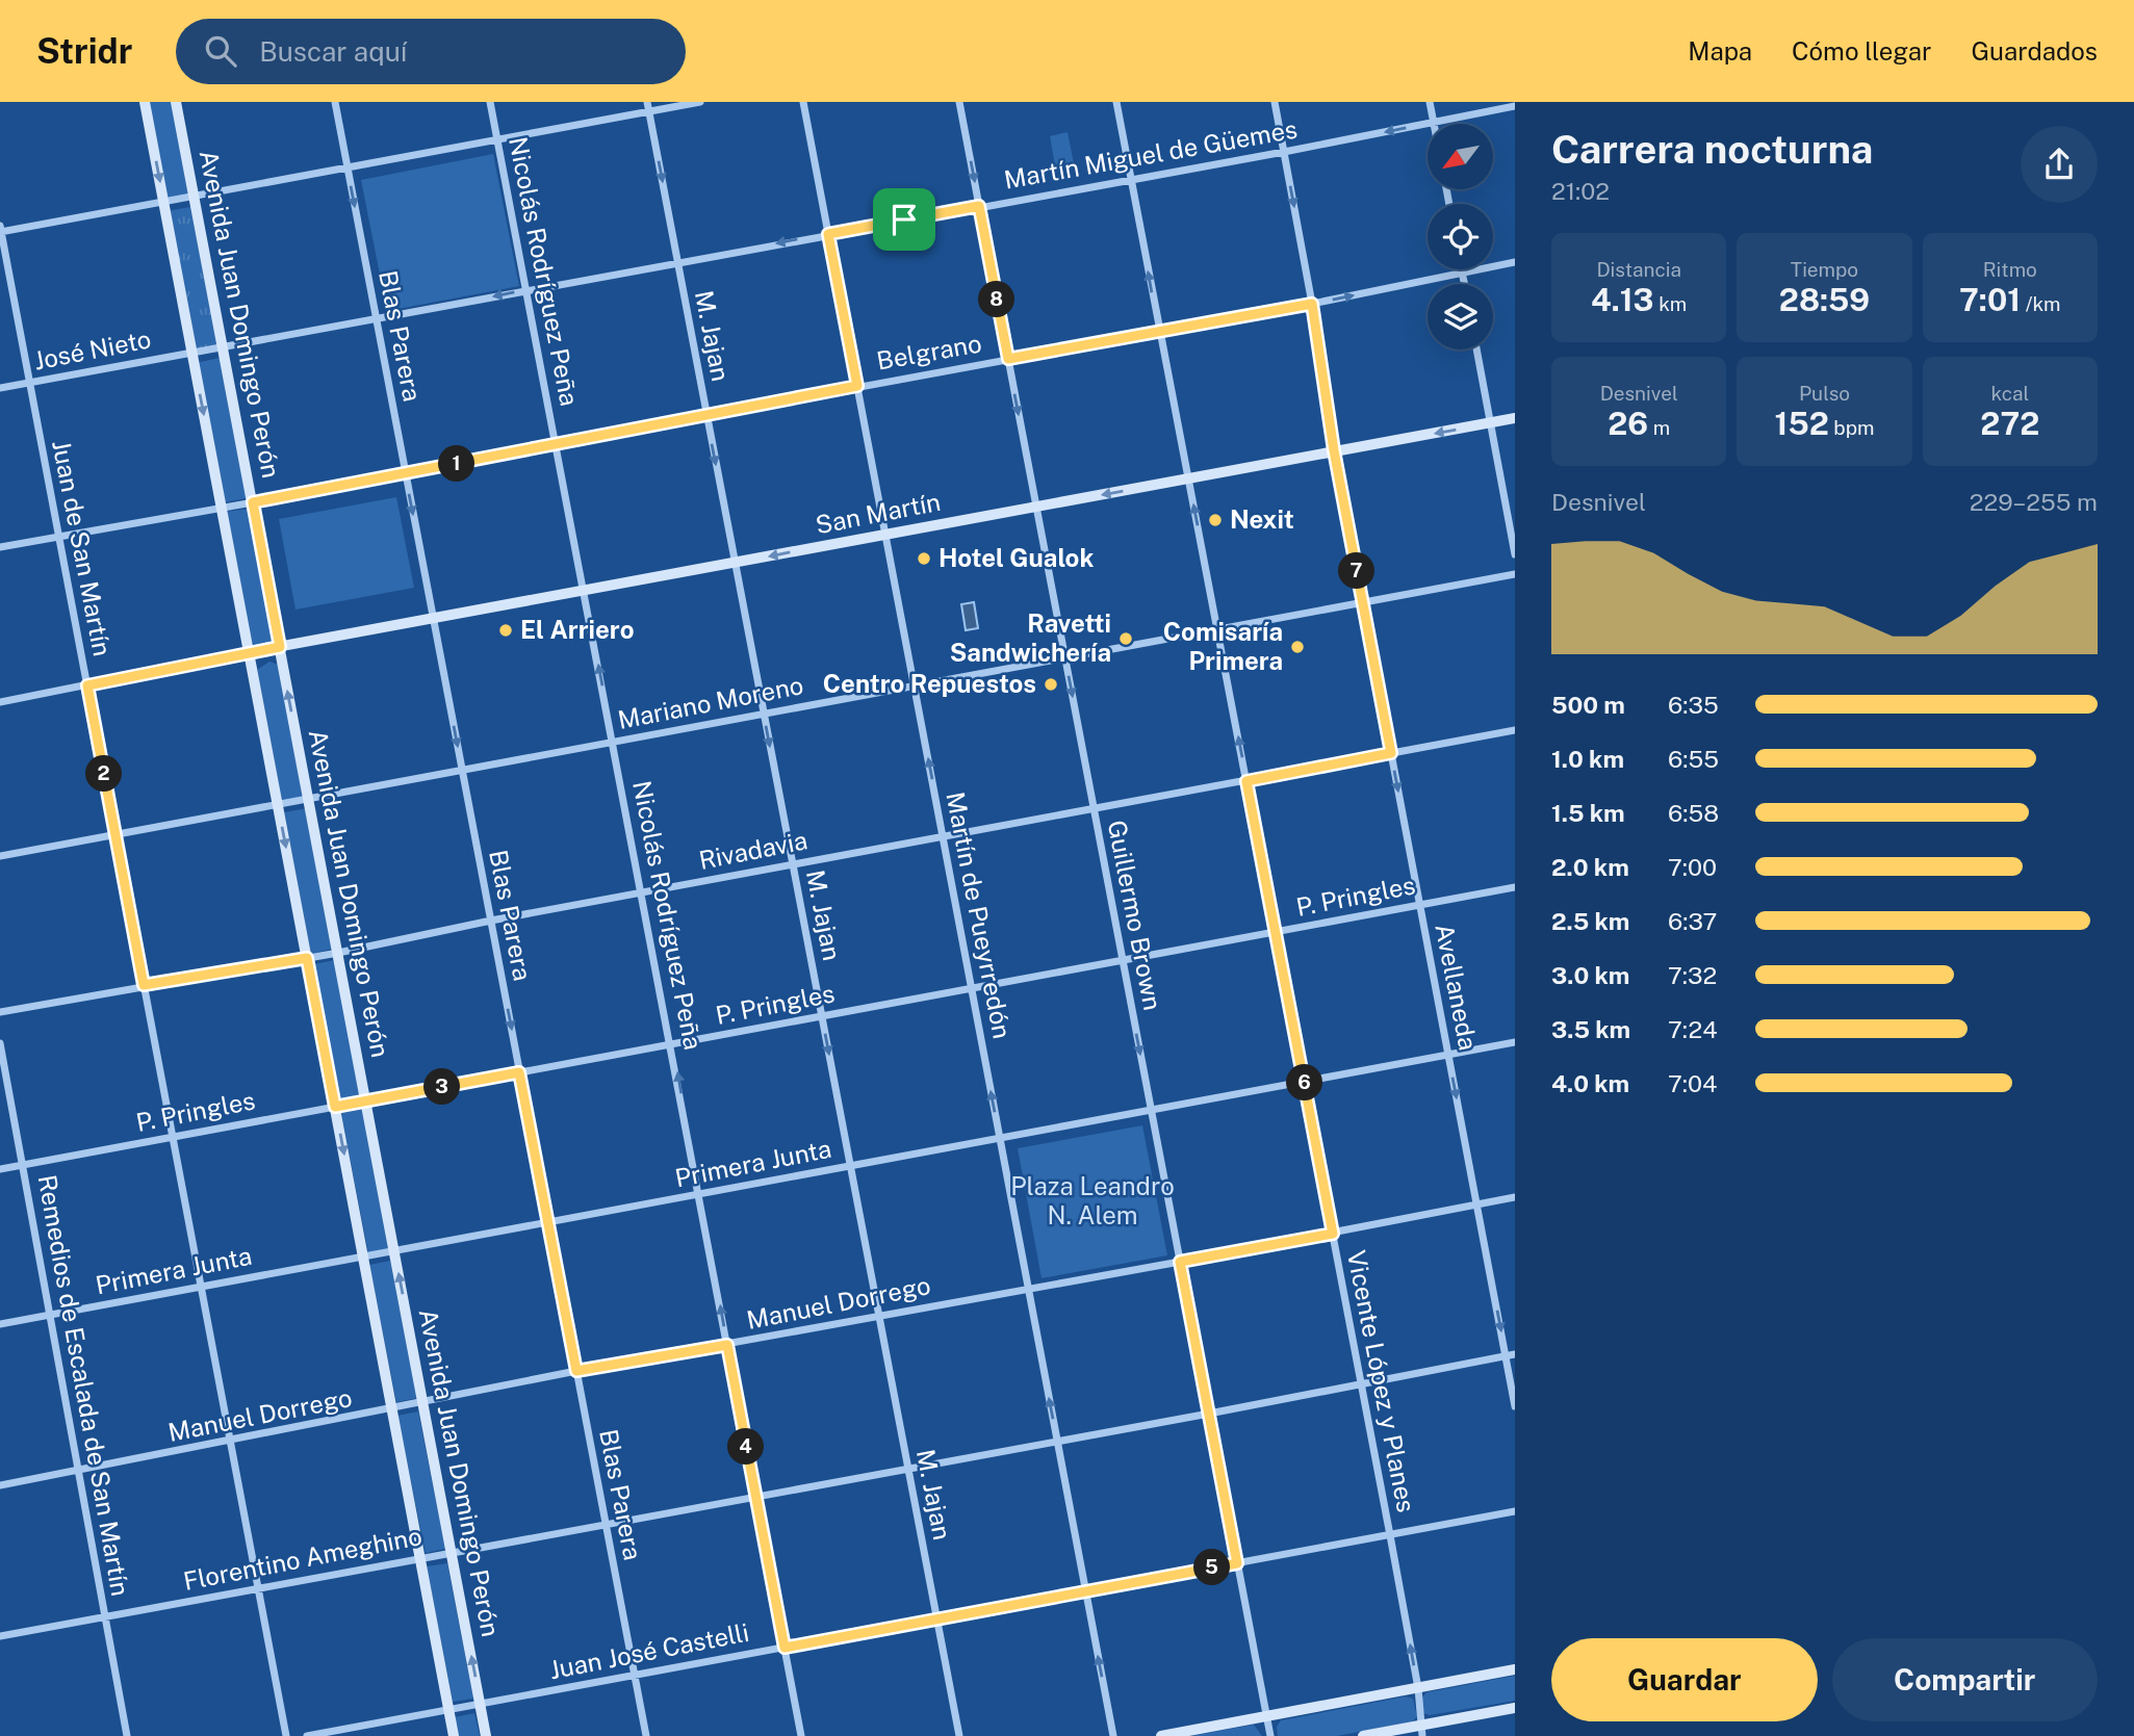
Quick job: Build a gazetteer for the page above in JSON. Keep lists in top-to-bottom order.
{
  "streets": {
    "main road": ["Avenida Juan Domingo Perón", "San Martín"],
    "street": [
      "Martín Miguel de Güemes",
      "Nicolás Rodríguez Peña",
      "Blas Parera",
      "M. Jajan",
      "José Nieto",
      "Belgrano",
      "Juan de San Martín",
      "Mariano Moreno",
      "Rivadavia",
      "P. Pringles",
      "Martín de Pueyrredón",
      "Guillermo Brown",
      "Avellaneda",
      "Primera Junta",
      "Manuel Dorrego",
      "Vicente López y Planes",
      "Remedios de Escalada de San Martín",
      "Florentino Ameghino",
      "Juan José Castelli"
    ]
  },
  "crossings": [
    ["Martín Miguel de Güemes", "Nicolás Rodríguez Peña"],
    ["Martín Miguel de Güemes", "Avenida Juan Domingo Perón"],
    ["Martín Miguel de Güemes", "Blas Parera"],
    ["Martín Miguel de Güemes", "M. Jajan"],
    ["Martín Miguel de Güemes", "José Nieto"],
    ["Martín Miguel de Güemes", "Martín de Pueyrredón"],
    ["Martín Miguel de Güemes", "Guillermo Brown"],
    ["Martín Miguel de Güemes", "Avellaneda"],
    ["Martín Miguel de Güemes", "Vicente López y Planes"],
    ["Nicolás Rodríguez Peña", "Belgrano"],
    ["Nicolás Rodríguez Peña", "San Martín"],
    ["Nicolás Rodríguez Peña", "Mariano Moreno"],
    ["Nicolás Rodríguez Peña", "Rivadavia"],
    ["Nicolás Rodríguez Peña", "P. Pringles"],
    ["Nicolás Rodríguez Peña", "Primera Junta"],
    ["Nicolás Rodríguez Peña", "Manuel Dorrego"],
    ["Nicolás Rodríguez Peña", "Florentino Ameghino"],
    ["Nicolás Rodríguez Peña", "Juan José Castelli"],
    ["Avenida Juan Domingo Perón", "José Nieto"],
    ["Avenida Juan Domingo Perón", "Belgrano"],
    ["Avenida Juan Domingo Perón", "San Martín"],
    ["Avenida Juan Domingo Perón", "Mariano Moreno"],
    ["Avenida Juan Domingo Perón", "Rivadavia"],
    ["Avenida Juan Domingo Perón", "P. Pringles"],
    ["Avenida Juan Domingo Perón", "Primera Junta"],
    ["Avenida Juan Domingo Perón", "Manuel Dorrego"],
    ["Avenida Juan Domingo Perón", "Florentino Ameghino"],
    ["Avenida Juan Domingo Perón", "Juan José Castelli"],
    ["Blas Parera", "Belgrano"],
    ["Blas Parera", "San Martín"],
    ["Blas Parera", "Mariano Moreno"],
    ["Blas Parera", "Rivadavia"],
    ["Blas Parera", "P. Pringles"],
    ["Blas Parera", "Primera Junta"],
    ["Blas Parera", "Manuel Dorrego"],
    ["Blas Parera", "Florentino Ameghino"],
    ["Blas Parera", "Juan José Castelli"],
    ["M. Jajan", "Belgrano"],
    ["M. Jajan", "San Martín"],
    ["M. Jajan", "Mariano Moreno"],
    ["M. Jajan", "Rivadavia"],
    ["M. Jajan", "P. Pringles"],
    ["M. Jajan", "Primera Junta"],
    ["M. Jajan", "Manuel Dorrego"],
    ["M. Jajan", "Florentino Ameghino"],
    ["M. Jajan", "Juan José Castelli"],
    ["José Nieto", "Juan de San Martín"],
    ["Belgrano", "Juan de San Martín"],
    ["Belgrano", "Martín de Pueyrredón"],
    ["Belgrano", "Guillermo Brown"],
    ["Belgrano", "Avellaneda"],
    ["Belgrano", "Vicente López y Planes"],
    ["San Martín", "Martín de Pueyrredón"],
    ["San Martín", "Guillermo Brown"],
    ["San Martín", "Avellaneda"],
    ["San Martín", "Vicente López y Planes"],
    ["Juan de San Martín", "Mariano Moreno"],
    ["Juan de San Martín", "Rivadavia"],
    ["Juan de San Martín", "P. Pringles"],
    ["Juan de San Martín", "Primera Junta"],
    ["Juan de San Martín", "Manuel Dorrego"],
    ["Juan de San Martín", "Florentino Ameghino"],
    ["Mariano Moreno", "Martín de Pueyrredón"],
    ["Mariano Moreno", "Guillermo Brown"],
    ["Mariano Moreno", "Avellaneda"],
    ["Mariano Moreno", "Vicente López y Planes"],
    ["Rivadavia", "Martín de Pueyrredón"],
    ["Rivadavia", "Guillermo Brown"],
    ["Rivadavia", "Avellaneda"],
    ["Rivadavia", "Vicente López y Planes"],
    ["P. Pringles", "Martín de Pueyrredón"],
    ["P. Pringles", "Guillermo Brown"],
    ["P. Pringles", "Avellaneda"],
    ["P. Pringles", "Vicente López y Planes"],
    ["P. Pringles", "Remedios de Escalada de San Martín"],
    ["Martín de Pueyrredón", "Primera Junta"],
    ["Martín de Pueyrredón", "Manuel Dorrego"],
    ["Martín de Pueyrredón", "Florentino Ameghino"],
    ["Martín de Pueyrredón", "Juan José Castelli"],
    ["Guillermo Brown", "Primera Junta"],
    ["Guillermo Brown", "Manuel Dorrego"],
    ["Guillermo Brown", "Florentino Ameghino"],
    ["Guillermo Brown", "Juan José Castelli"],
    ["Avellaneda", "Primera Junta"],
    ["Avellaneda", "Manuel Dorrego"],
    ["Avellaneda", "Florentino Ameghino"],
    ["Primera Junta", "Vicente López y Planes"],
    ["Primera Junta", "Remedios de Escalada de San Martín"],
    ["Manuel Dorrego", "Vicente López y Planes"],
    ["Manuel Dorrego", "Remedios de Escalada de San Martín"],
    ["Vicente López y Planes", "Florentino Ameghino"],
    ["Vicente López y Planes", "Juan José Castelli"],
    ["Remedios de Escalada de San Martín", "Florentino Ameghino"]
  ],
  "one_way": [
    "Blas Parera",
    "M. Jajan",
    "San Martín",
    "Martín de Pueyrredón",
    "Avellaneda",
    "Vicente López y Planes"
  ],
  "parks": ["Plaza Leandro N. Alem"],
  "places": [
    "Nexit",
    "Hotel Gualok",
    "El Arriero",
    "Ravetti Sandwichería",
    "Comisaría Primera",
    "Centro Repuestos"
  ],
  "north": "bottom left",
  "page": {
    "header": "Stridr",
    "search": "Buscar aquí",
    "nav": ["Mapa", "Cómo llegar", "Guardados"],
    "heading": ["Carrera nocturna", "21:02"],
    "stats": [
      ["Distancia", "4.13 km"],
      ["Tiempo", "28:59"],
      ["Ritmo", "7:01 /km"],
      ["Desnivel", "26 m"],
      ["Pulso", "152 bpm"],
      ["kcal", "272"]
    ],
    "pins": [
      "8",
      "1",
      "7",
      "2",
      "6",
      "3",
      "4",
      "5"
    ],
    "chart": ["Desnivel", "229–255 m"],
    "list": [
      {
        "name": "500 m",
        "note": "6:35"
      },
      {
        "name": "1.0 km",
        "note": "6:55"
      },
      {
        "name": "1.5 km",
        "note": "6:58"
      },
      {
        "name": "2.0 km",
        "note": "7:00"
      },
      {
        "name": "2.5 km",
        "note": "6:37"
      },
      {
        "name": "3.0 km",
        "note": "7:32"
      },
      {
        "name": "3.5 km",
        "note": "7:24"
      },
      {
        "name": "4.0 km",
        "note": "7:04"
      }
    ],
    "buttons": ["Guardar", "Compartir"]
  }
}
